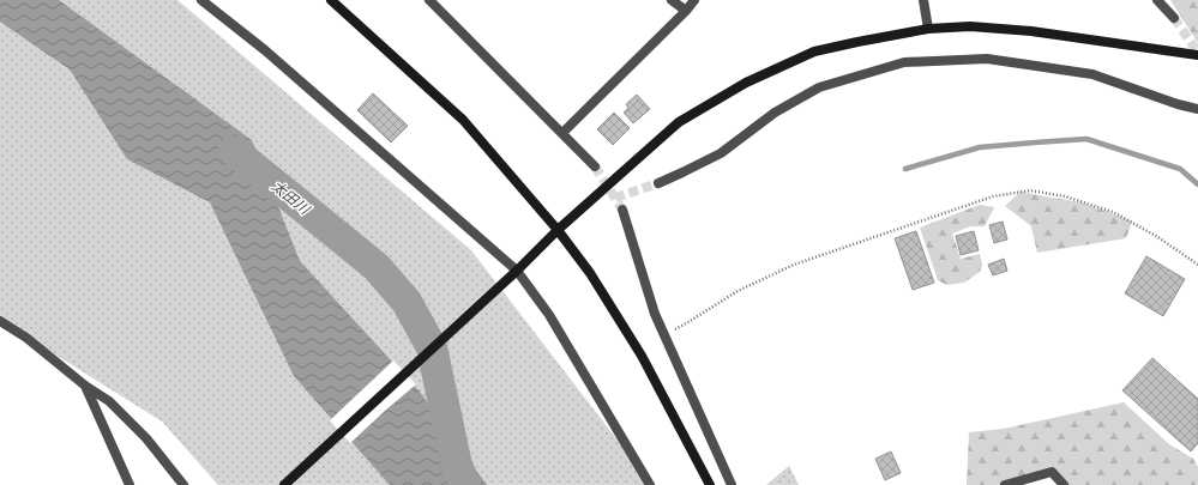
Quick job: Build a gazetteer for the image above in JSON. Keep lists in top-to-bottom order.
{
  "water": ["太田川"]
}
